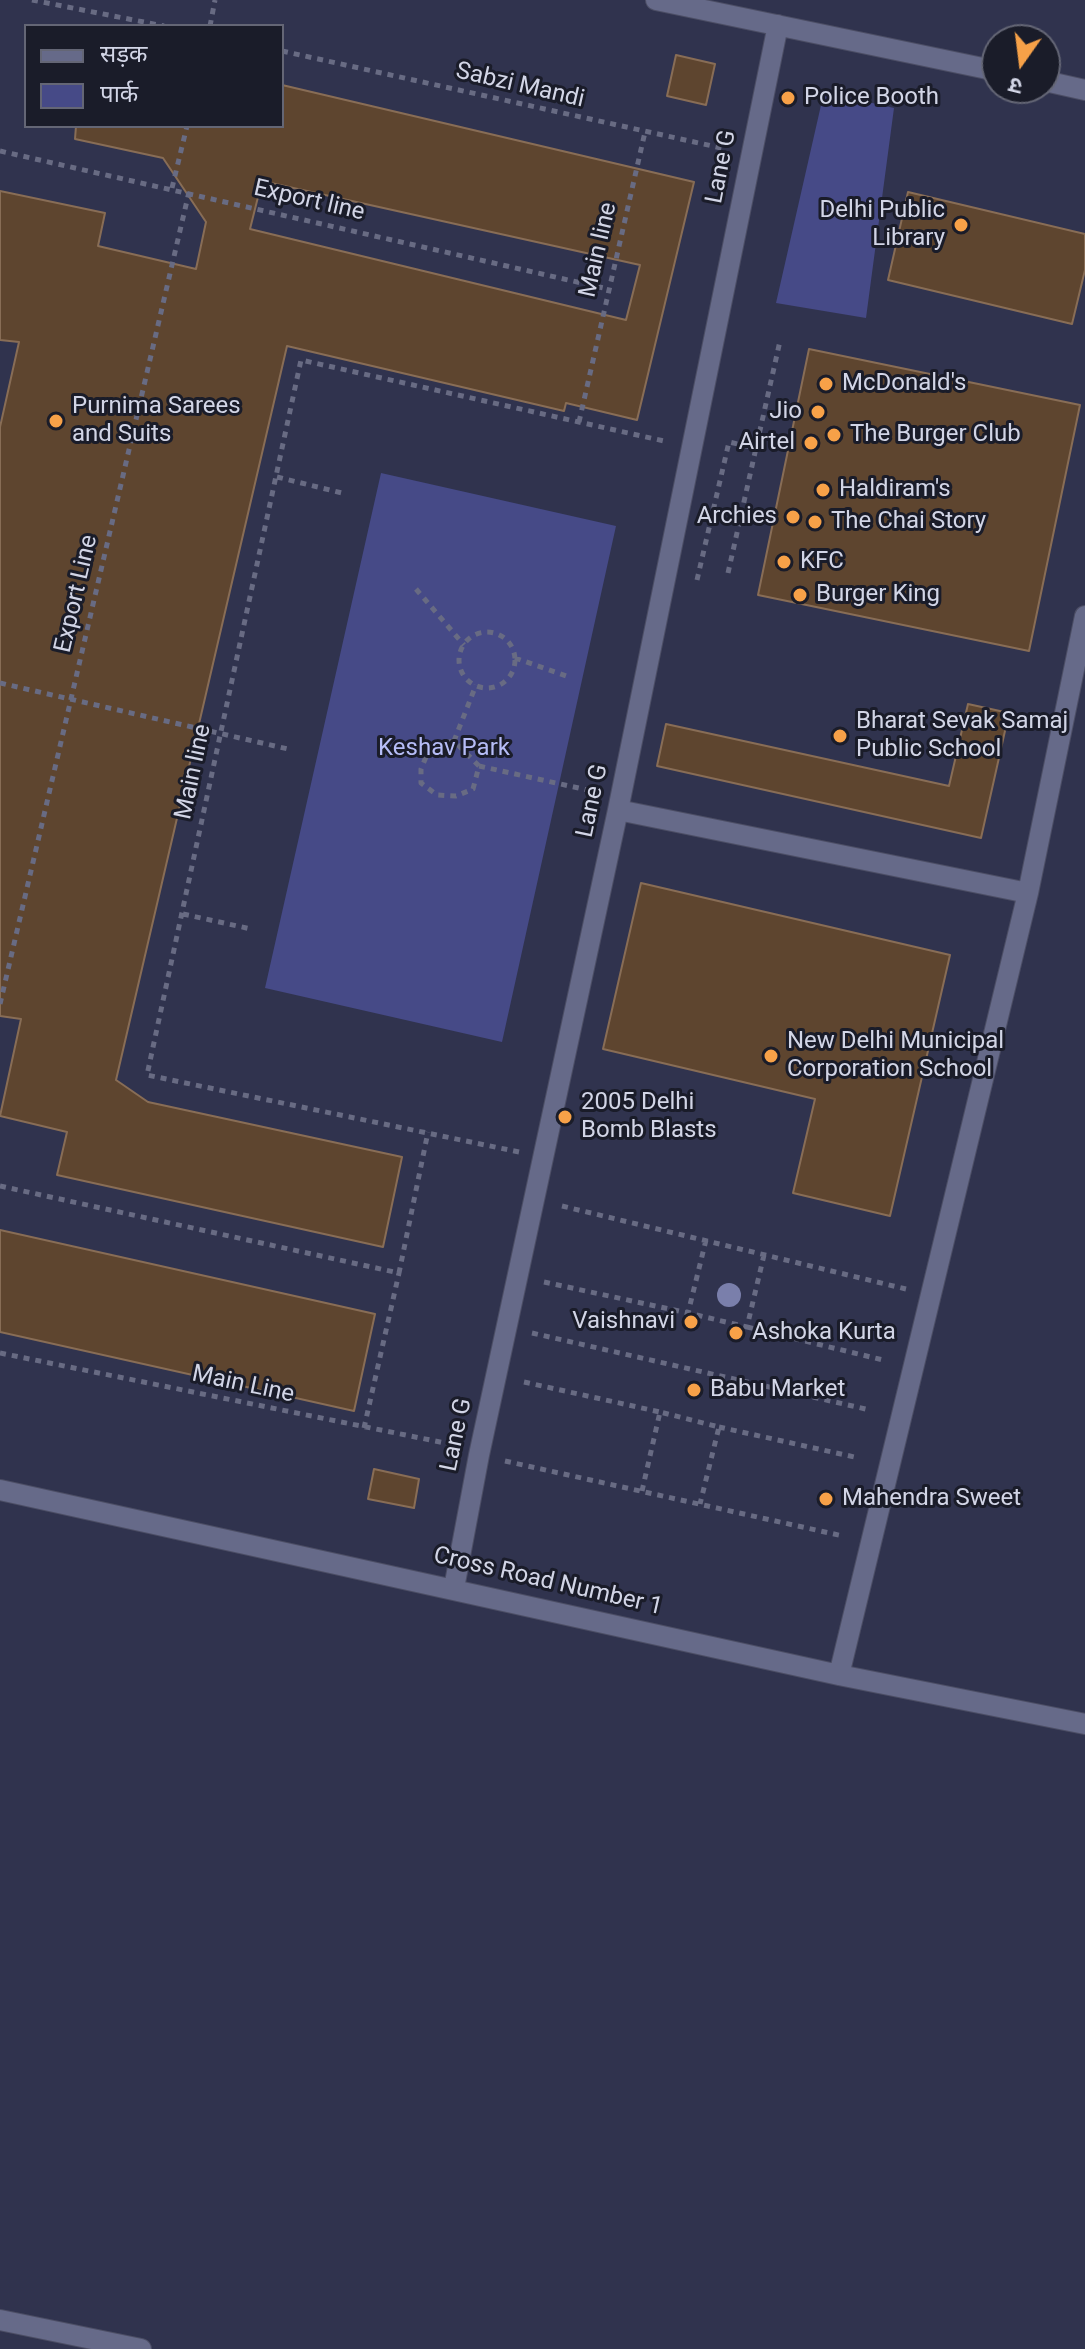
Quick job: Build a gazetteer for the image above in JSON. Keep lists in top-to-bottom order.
{
  "streets": {
    "street": ["Lane G", "Cross Road Number 1"],
    "path": [
      "Sabzi Mandi",
      "Export line",
      "Main line",
      "Export Line",
      "Main Line"
    ]
  },
  "crossings": [
    ["Sabzi Mandi", "Lane G"],
    ["Sabzi Mandi", "Main line"],
    ["Lane G", "Main line"],
    ["Lane G", "Main Line"],
    ["Lane G", "Cross Road Number 1"],
    ["Export line", "Main line"],
    ["Export line", "Export Line"]
  ],
  "parks": ["Keshav Park"],
  "places": [
    "Police Booth",
    "Delhi Public Library",
    "McDonald's",
    "Jio",
    "Purnima Sarees and Suits",
    "The Burger Club",
    "Airtel",
    "Haldiram's",
    "Archies",
    "The Chai Story",
    "KFC",
    "Burger King",
    "Bharat Sevak Samaj Public School",
    "New Delhi Municipal Corporation School",
    "2005 Delhi Bomb Blasts",
    "Vaishnavi",
    "Ashoka Kurta",
    "Babu Market",
    "Mahendra Sweet"
  ],
  "legend": ["सड़क", "पार्क"],
  "north": "bottom"
}
